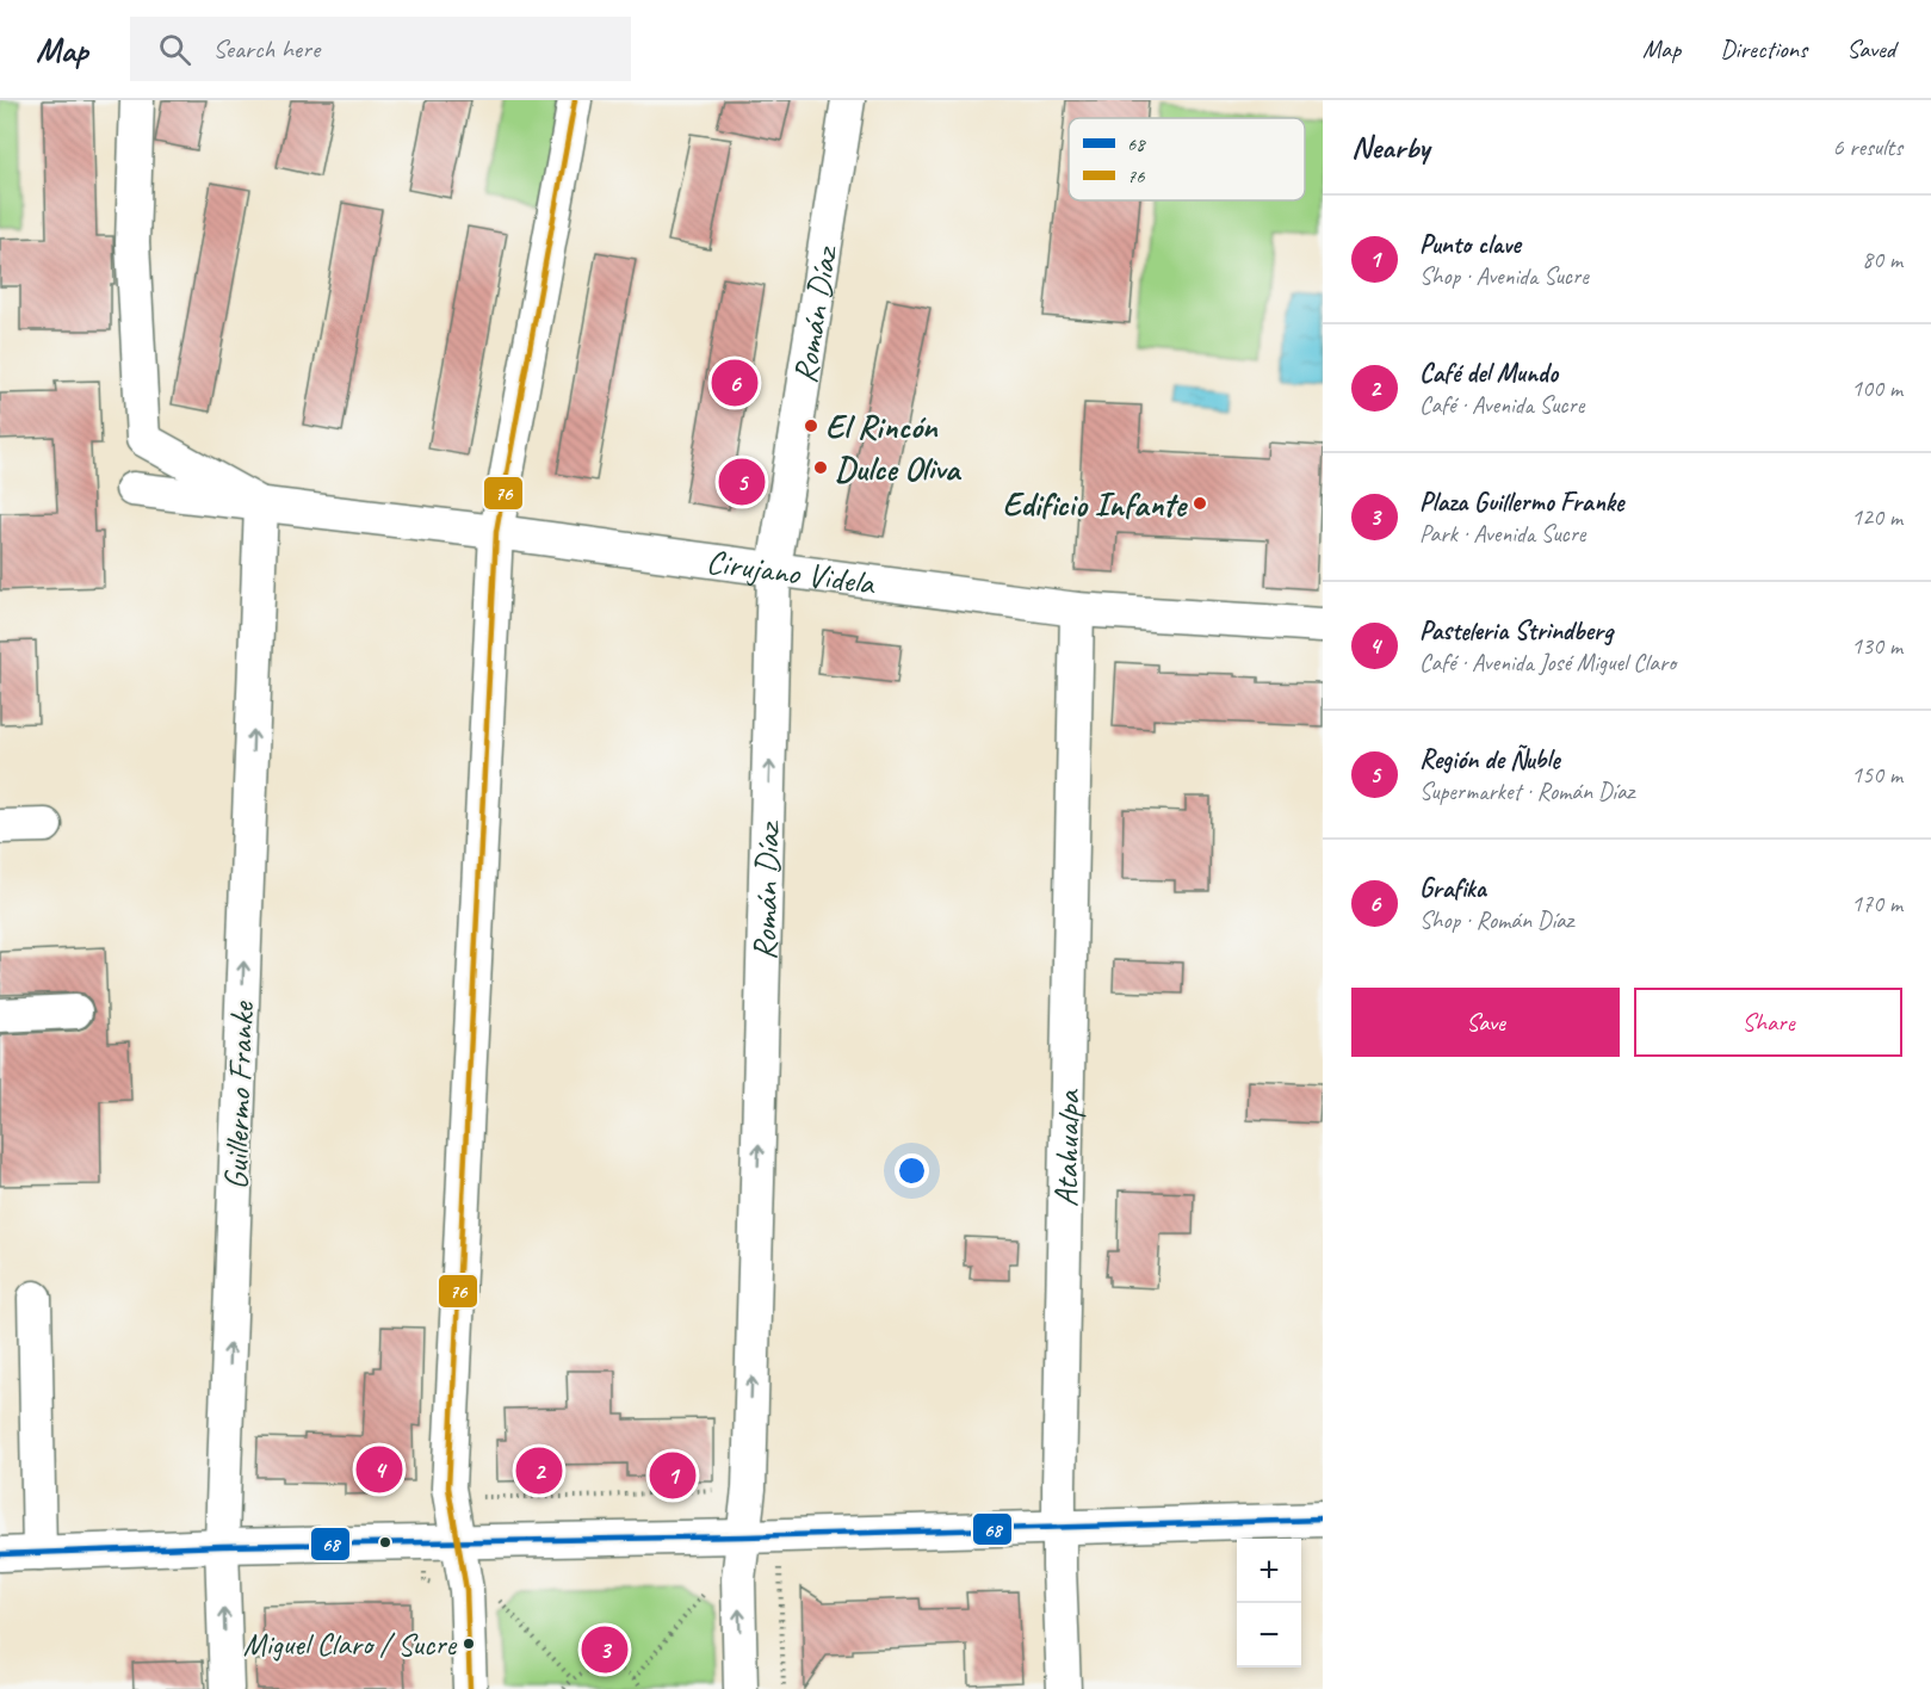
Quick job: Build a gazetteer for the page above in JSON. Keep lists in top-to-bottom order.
{
  "streets": {
    "street": [
      "Román Díaz",
      "Cirujano Videla",
      "Guillermo Franke",
      "Atahualpa"
    ]
  },
  "crossings": [
    ["Román Díaz", "Cirujano Videla"],
    ["Cirujano Videla", "Guillermo Franke"],
    ["Cirujano Videla", "Atahualpa"]
  ],
  "places": [
    "El Rincón",
    "Dulce Oliva",
    "Edificio Infante",
    "Miguel Claro / Sucre"
  ],
  "lines": ["transit line 76", "transit line 68"],
  "legend": ["68", "76"],
  "page": {
    "header": "Map",
    "search": "Search here",
    "nav": ["Map", "Directions", "Saved"],
    "heading": ["Nearby", "6 results"],
    "list": [
      {
        "mark": "1",
        "name": "Punto clave",
        "note": "Shop · Avenida Sucre",
        "value": "80 m"
      },
      {
        "mark": "2",
        "name": "Café del Mundo",
        "note": "Café · Avenida Sucre",
        "value": "100 m"
      },
      {
        "mark": "3",
        "name": "Plaza Guillermo Franke",
        "note": "Park · Avenida Sucre",
        "value": "120 m"
      },
      {
        "mark": "4",
        "name": "Pasteleria Strindberg",
        "note": "Café · Avenida José Miguel Claro",
        "value": "130 m"
      },
      {
        "mark": "5",
        "name": "Región de Ñuble",
        "note": "Supermarket · Román Díaz",
        "value": "150 m"
      },
      {
        "mark": "6",
        "name": "Grafika",
        "note": "Shop · Román Díaz",
        "value": "170 m"
      }
    ],
    "pins": [
      "6",
      "5",
      "4",
      "2",
      "1",
      "3"
    ],
    "buttons": ["Save", "Share"],
    "map_buttons": ["+", "−"]
  }
}
